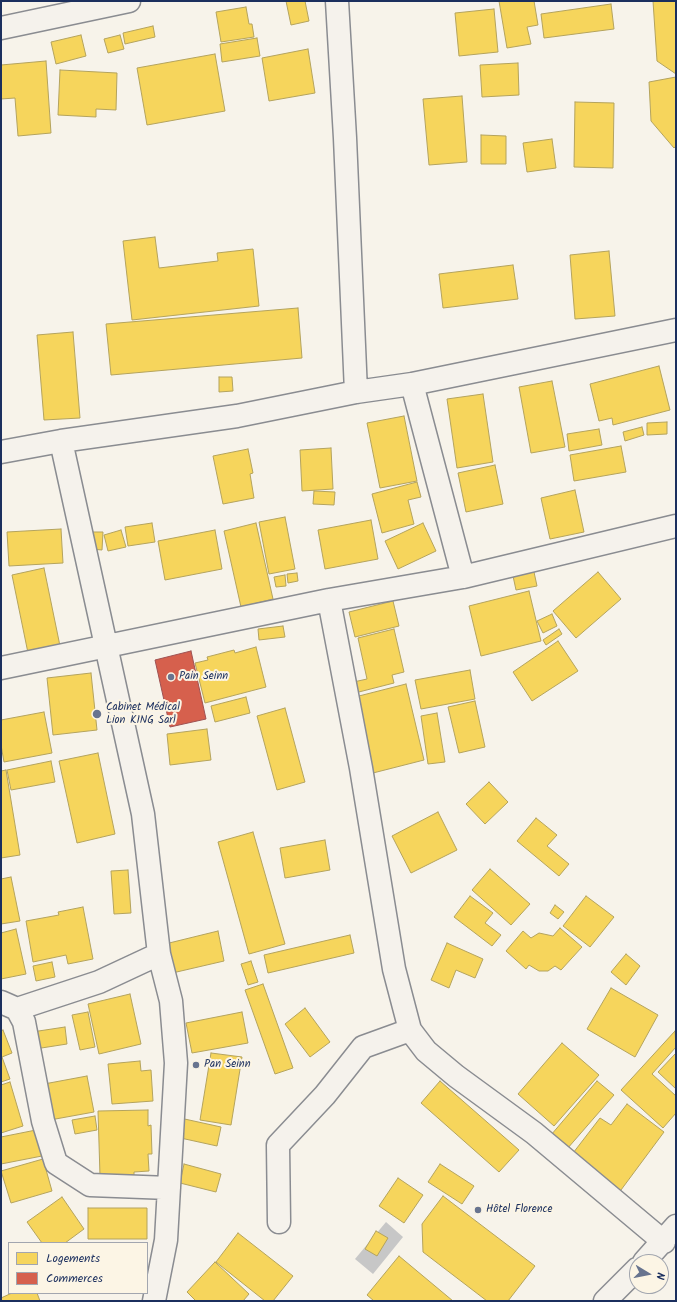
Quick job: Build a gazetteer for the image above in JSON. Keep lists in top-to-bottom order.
{
  "places": [
    "Pain Seinn",
    "Cabinet Médical Lion KING Sarl",
    "Pan Seinn",
    "Hôtel Florence"
  ],
  "legend": ["Logements", "Commerces"],
  "north": "right"
}
